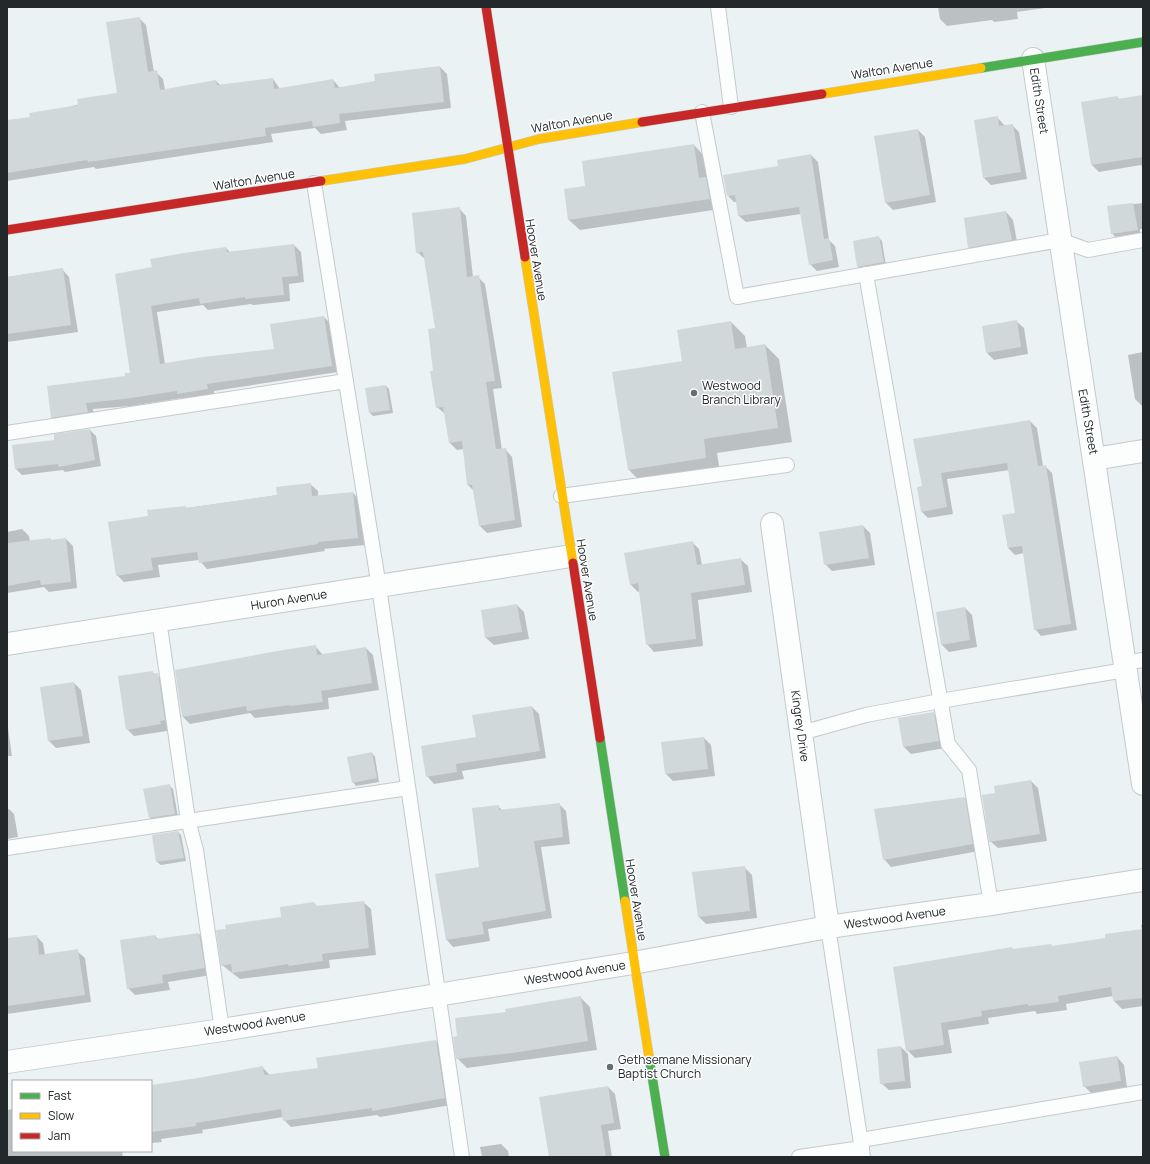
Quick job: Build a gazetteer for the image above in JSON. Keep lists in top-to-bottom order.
{
  "streets": {
    "street": [
      "Walton Avenue",
      "Edith Street",
      "Hoover Avenue",
      "Huron Avenue",
      "Kingrey Drive",
      "Westwood Avenue"
    ]
  },
  "crossings": [
    ["Walton Avenue", "Edith Street"],
    ["Walton Avenue", "Hoover Avenue"],
    ["Hoover Avenue", "Huron Avenue"],
    ["Hoover Avenue", "Westwood Avenue"],
    ["Kingrey Drive", "Westwood Avenue"]
  ],
  "places": ["Westwood Branch Library", "Gethsemane Missionary Baptist Church"],
  "legend": ["Fast", "Slow", "Jam"]
}
